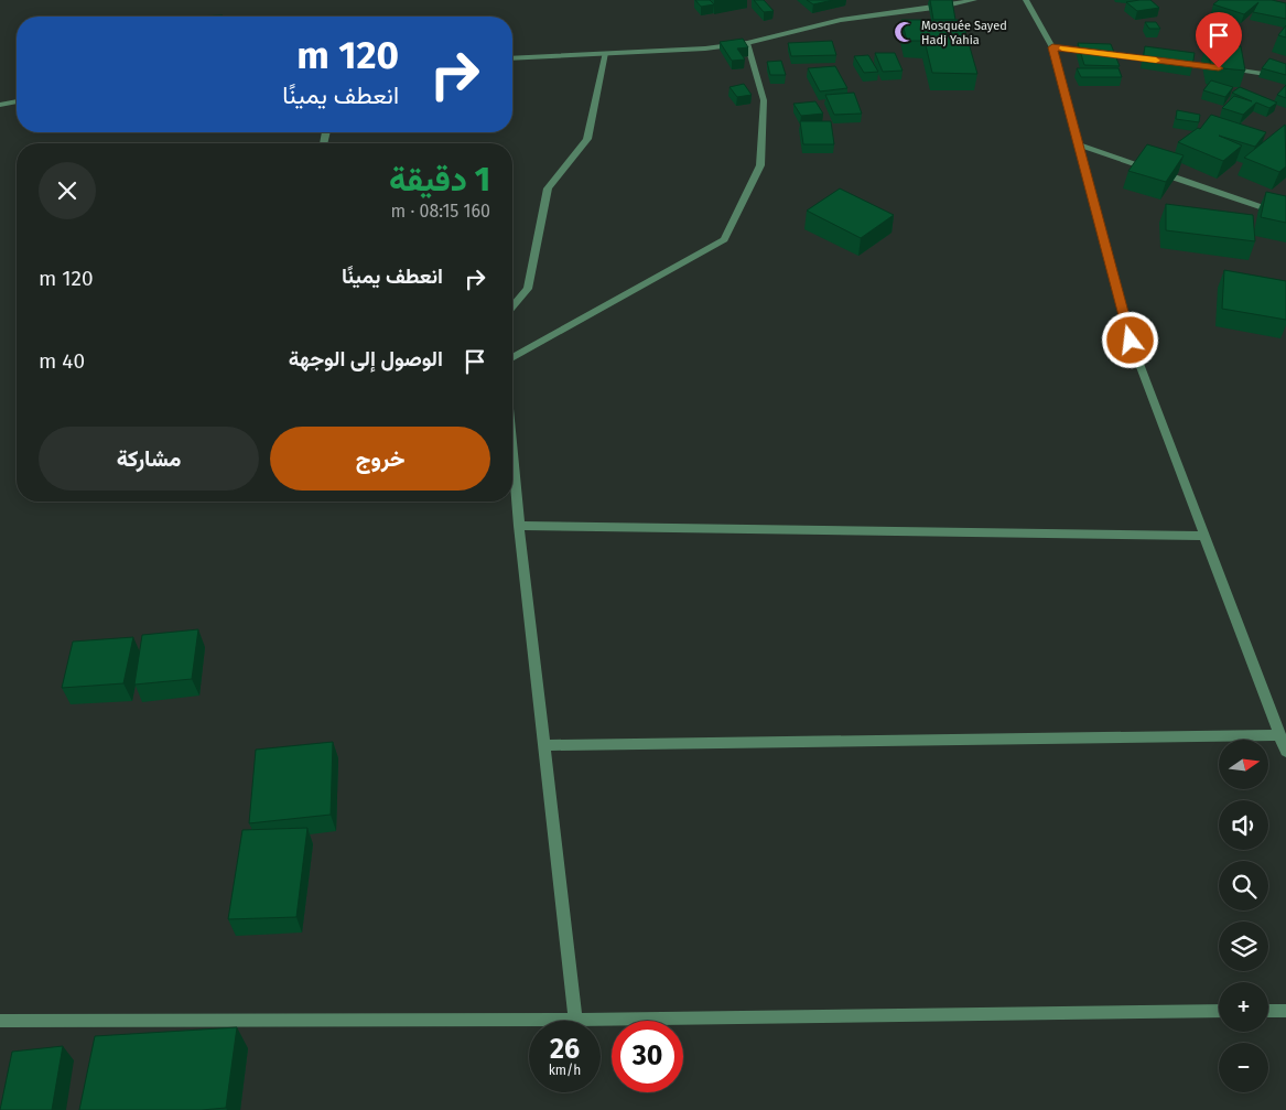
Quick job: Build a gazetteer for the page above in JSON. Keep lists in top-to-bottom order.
{
  "places": {
    "mosque": ["Mosquée Sayed Hadj Yahia"]
  },
  "north": "right",
  "page": {
    "turn": ["120 m", "انعطف يمينًا"],
    "heading": ["1 دقيقة", "160 m · 08:15"],
    "list": [
      {
        "name": "انعطف يمينًا",
        "value": "120 m"
      },
      {
        "name": "الوصول إلى الوجهة",
        "value": "40 m"
      }
    ],
    "buttons": ["خروج", "مشاركة"],
    "map_buttons": ["+", "−"],
    "speed": "26 km/h",
    "limit": "30"
  }
}
